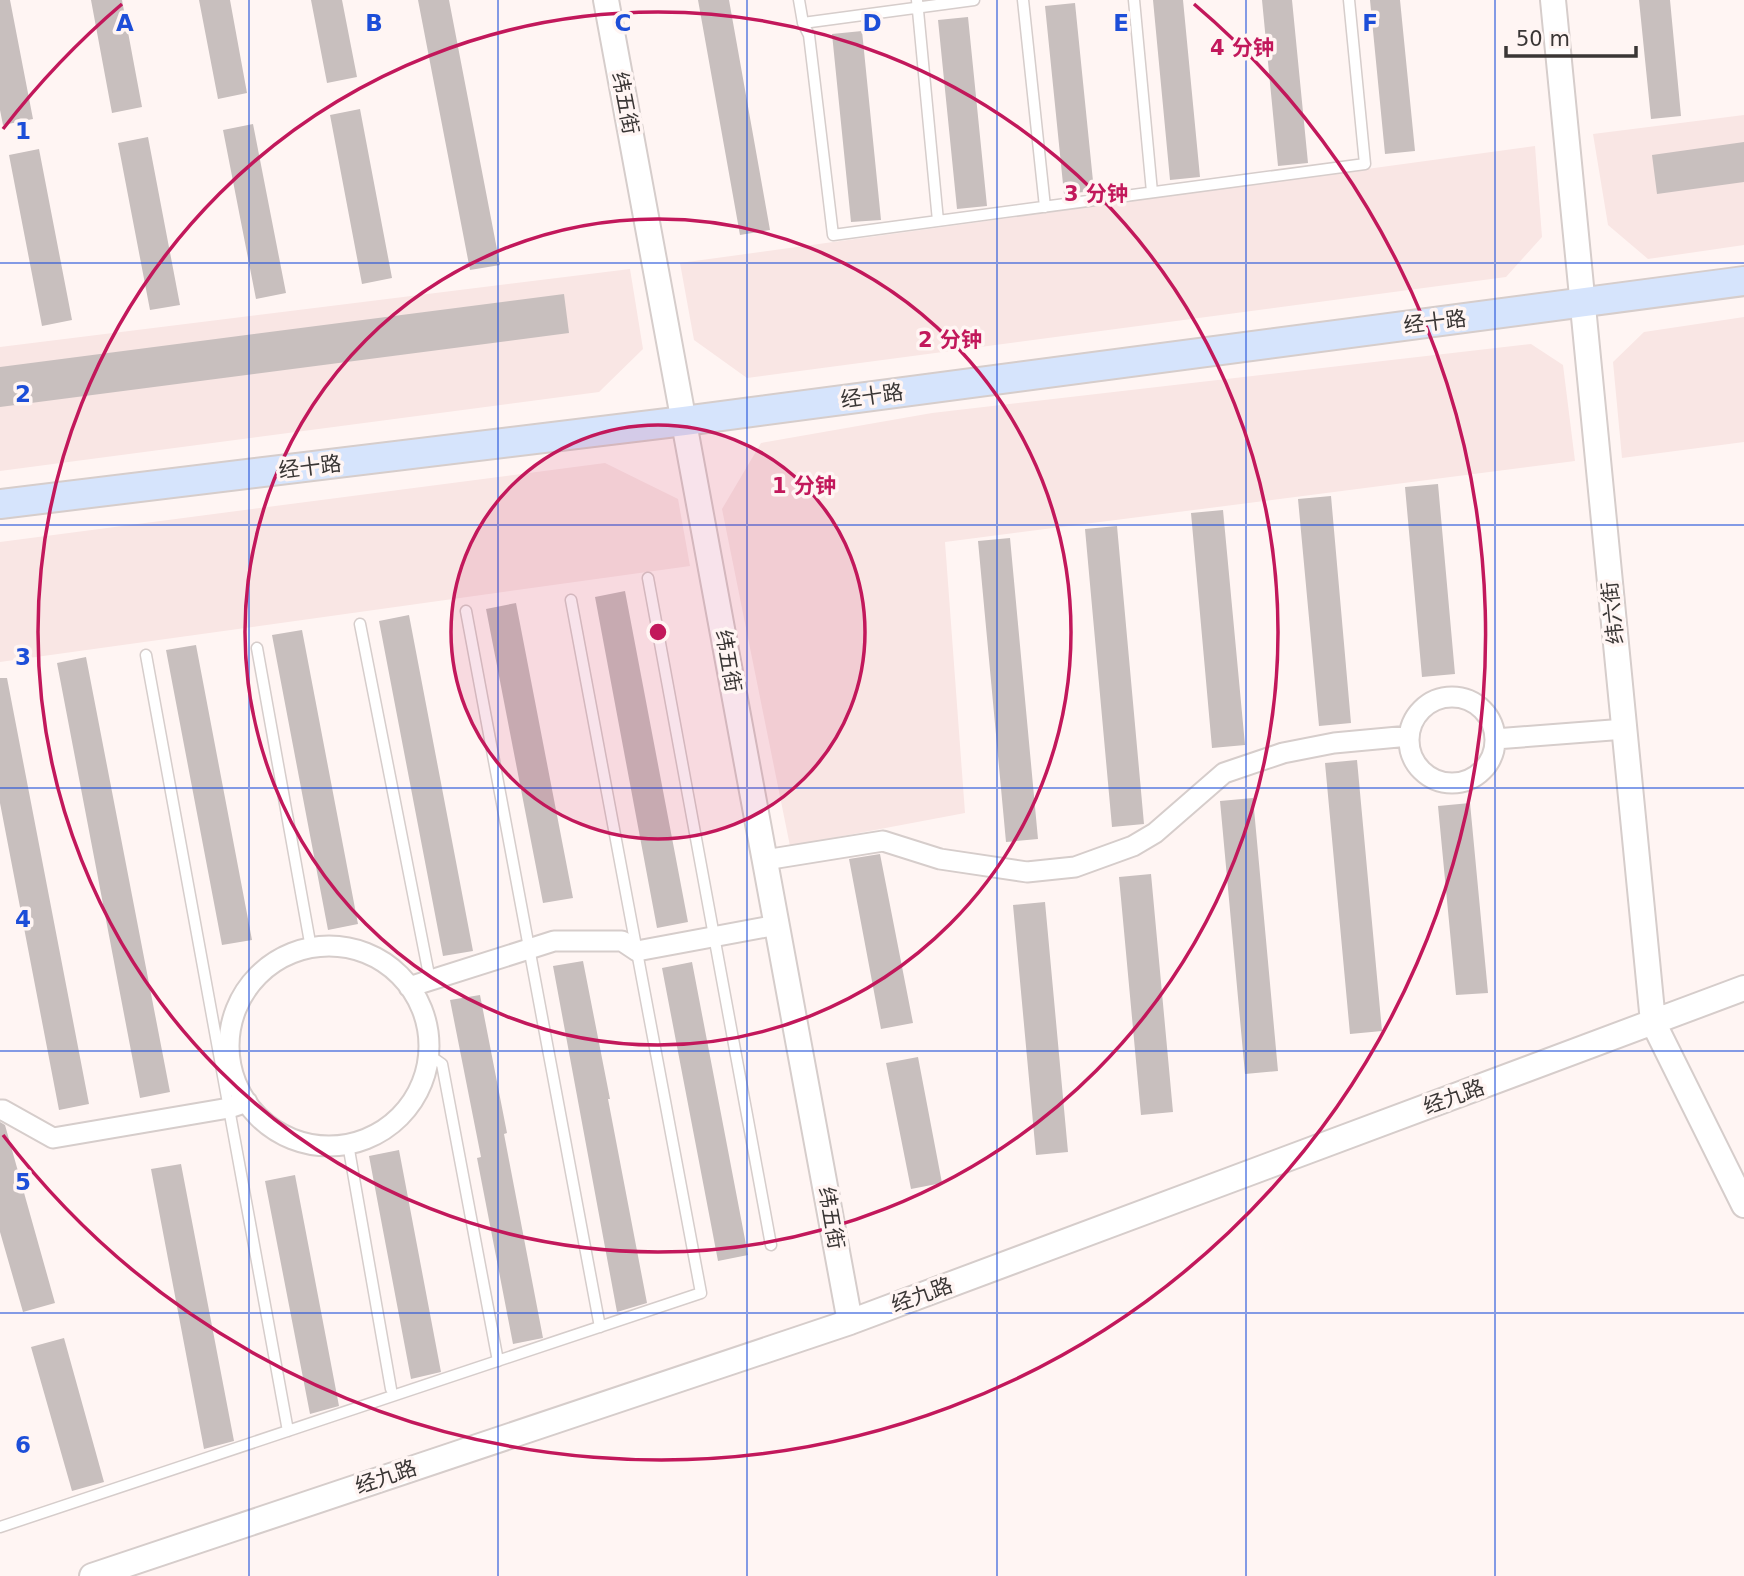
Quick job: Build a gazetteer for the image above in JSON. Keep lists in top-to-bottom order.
{
  "streets": {
    "main road": ["经十路"],
    "street": ["纬五街", "纬六街", "经九路"]
  },
  "crossings": [
    ["纬五街", "经十路"],
    ["纬五街", "经九路"],
    ["经十路", "纬六街"],
    ["纬六街", "经九路"]
  ],
  "scale_bar": "50 m",
  "grid": {
    "columns": [
      "A",
      "B",
      "C",
      "D",
      "E",
      "F"
    ],
    "rows": [
      "1",
      "2",
      "3",
      "4",
      "5",
      "6"
    ]
  },
  "rings": [
    "4 分钟",
    "3 分钟",
    "2 分钟",
    "1 分钟"
  ]
}
